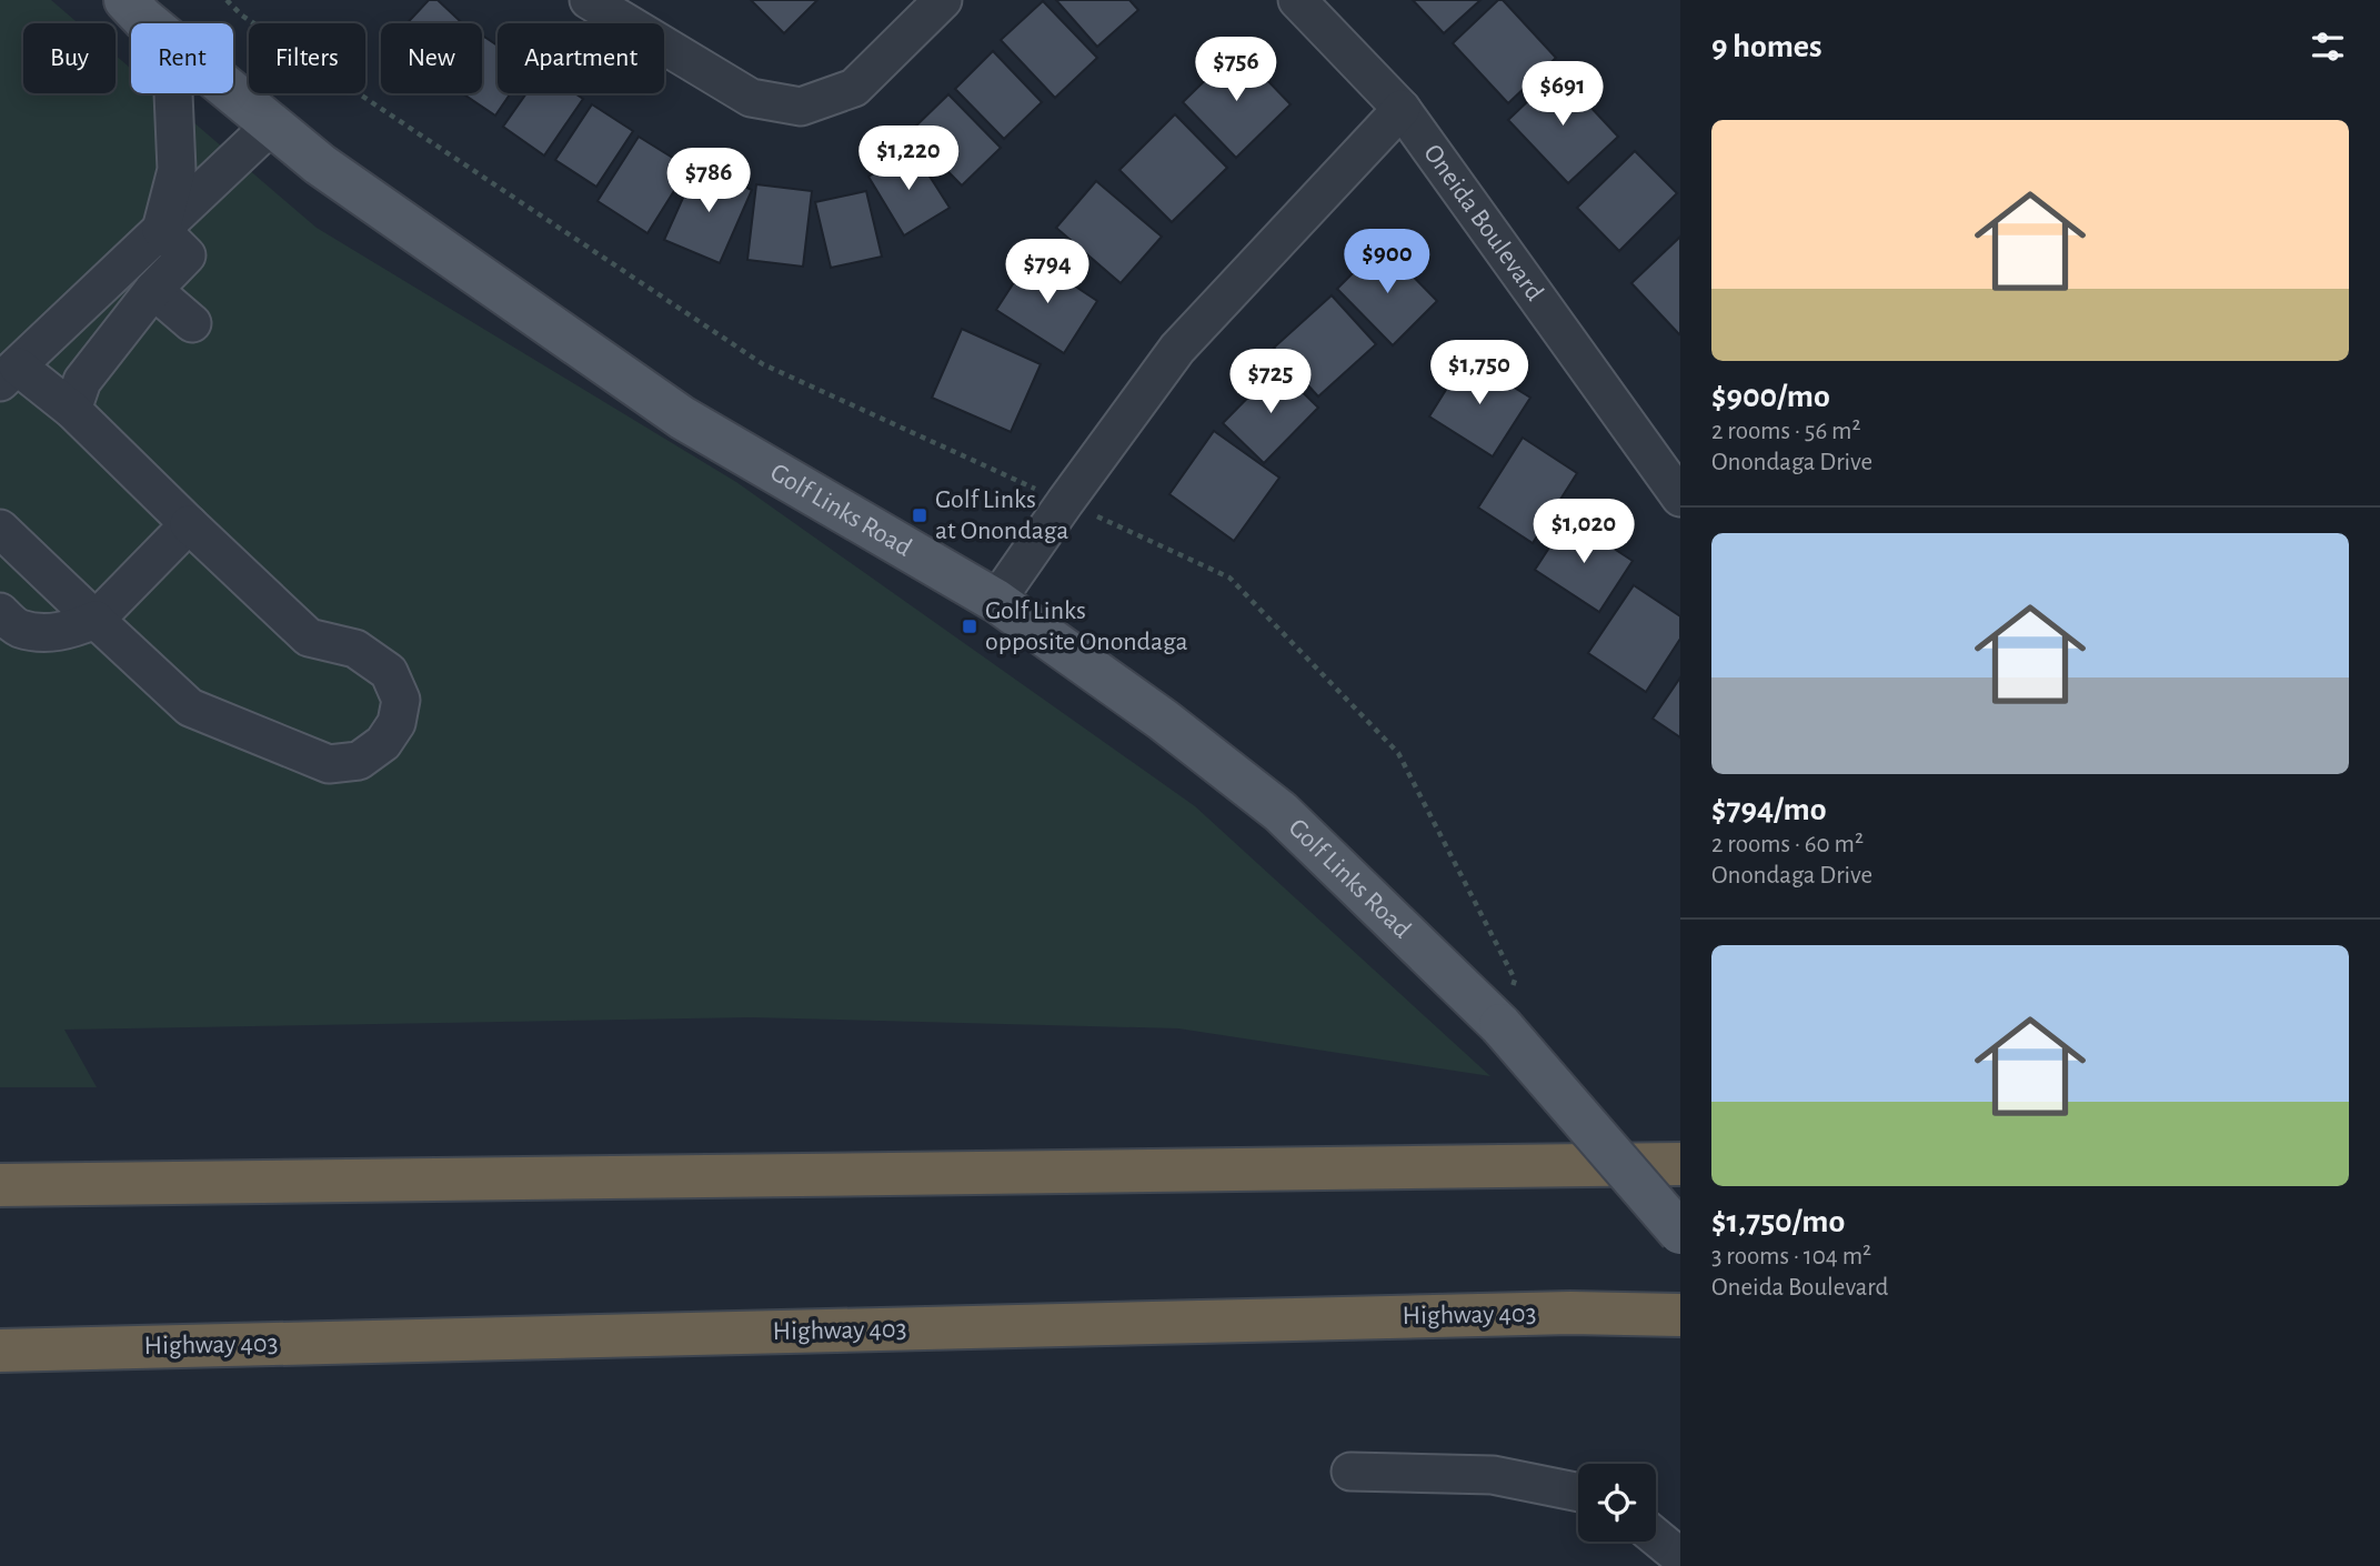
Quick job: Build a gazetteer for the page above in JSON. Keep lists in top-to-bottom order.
{
  "streets": {
    "highway": ["Highway 403"],
    "main road": ["Golf Links Road"],
    "street": ["Oneida Boulevard"]
  },
  "places": {
    "transit": ["Golf Links at Onondaga", "Golf Links opposite Onondaga"]
  },
  "page": {
    "heading": "9 homes",
    "chip": [
      "Buy",
      "Rent",
      "Filters",
      "New",
      "Apartment"
    ],
    "price": [
      "$756",
      "$691",
      "$1,220",
      "$786",
      "$900",
      "$794",
      "$1,750",
      "$725",
      "$1,020"
    ],
    "list": [
      {
        "name": "$900/mo",
        "note": "2 rooms · 56 m² · Onondaga Drive"
      },
      {
        "name": "$794/mo",
        "note": "2 rooms · 60 m² · Onondaga Drive"
      },
      {
        "name": "$1,750/mo",
        "note": "3 rooms · 104 m² · Oneida Boulevard"
      }
    ]
  }
}
